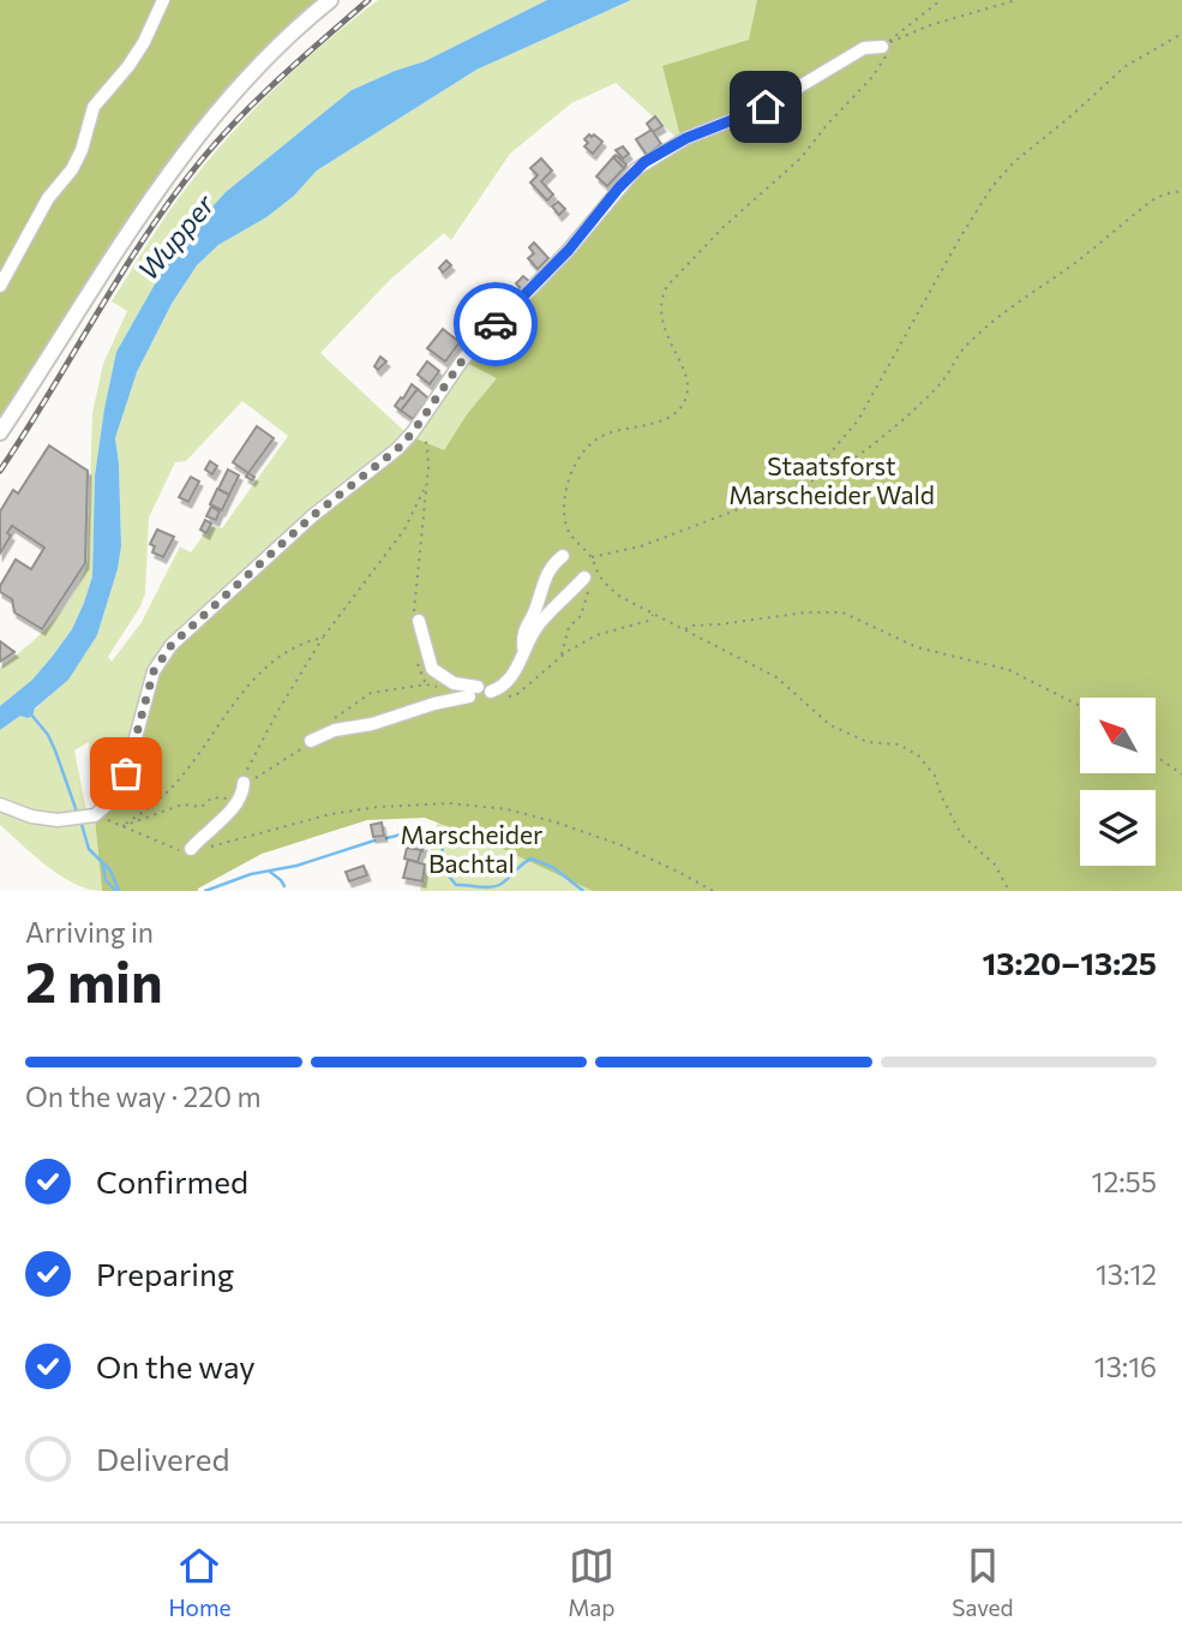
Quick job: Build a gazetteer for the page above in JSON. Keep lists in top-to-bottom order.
{
  "water": ["Wupper"],
  "parks": ["Staatsforst Marscheider Wald", "Marscheider Bachtal"],
  "north": "top left",
  "page": {
    "heading": ["2 min", "Arriving in", "13:20–13:25"],
    "bar": "On the way · 220 m",
    "list": [
      ["Confirmed", "12:55"],
      ["Preparing", "13:12"],
      ["On the way", "13:16"],
      "Delivered"
    ],
    "tabs": ["Home", "Map", "Saved"]
  }
}
